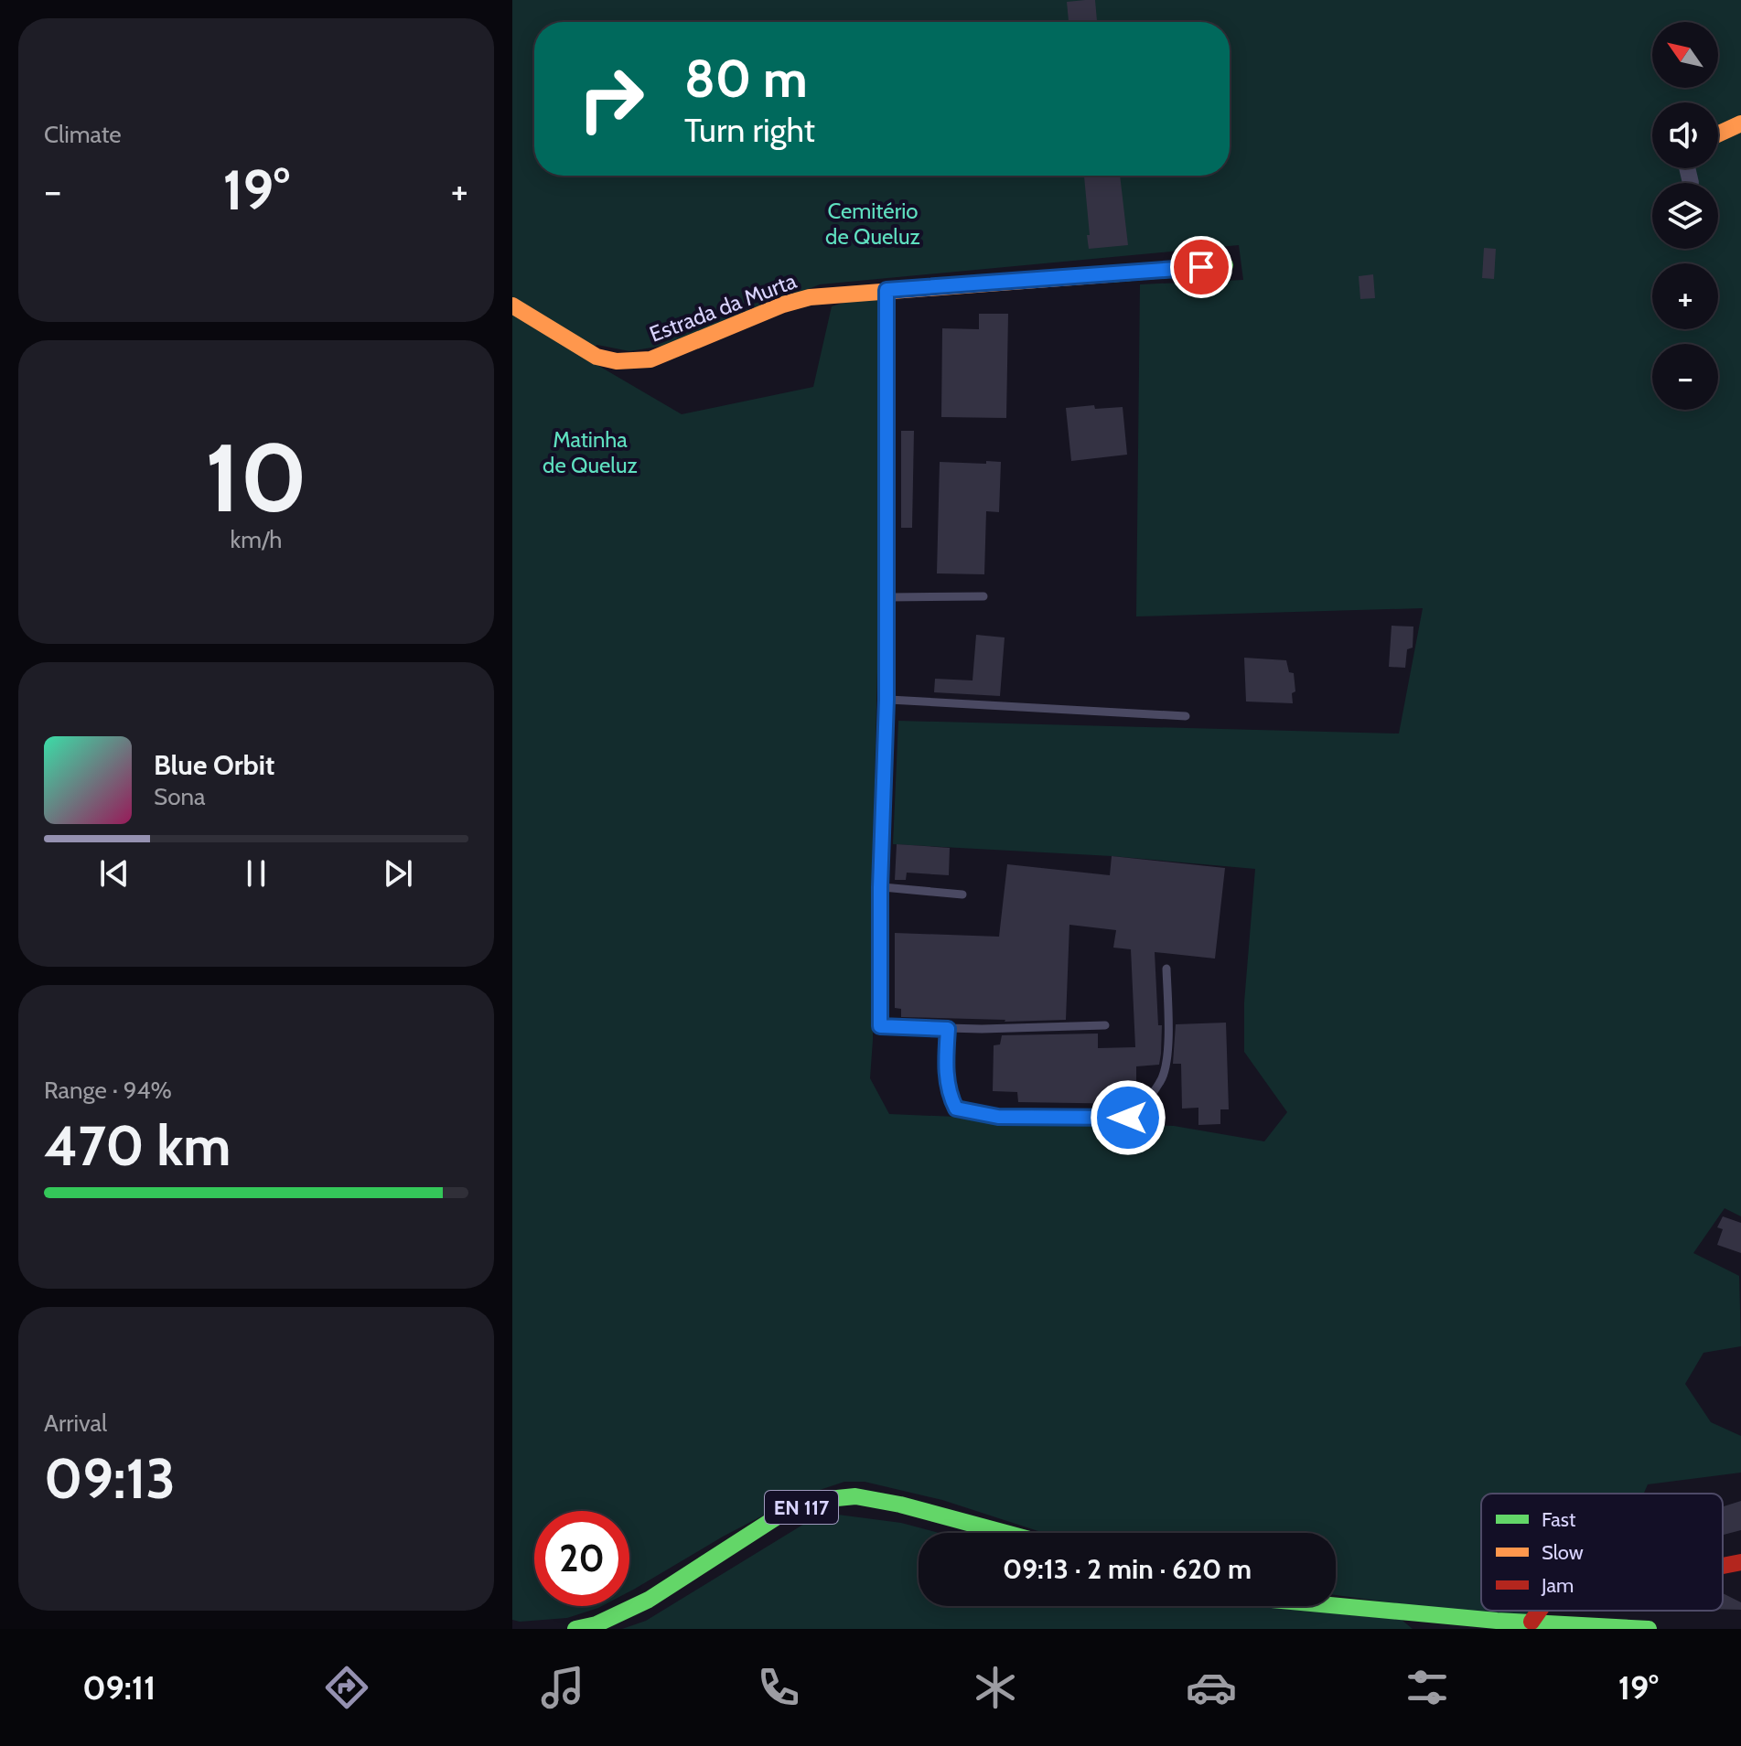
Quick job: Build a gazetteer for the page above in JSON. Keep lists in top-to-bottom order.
{
  "streets": {
    "street": ["Estrada da Murta", "EN 117"]
  },
  "parks": ["Cemitério de Queluz", "Matinha de Queluz"],
  "legend": ["Fast", "Slow", "Jam"],
  "north": "top left",
  "page": {
    "tile": [
      "Climate",
      ["10", "km/h"],
      ["Range · 94%", "470 km"],
      ["Arrival", "09:13"]
    ],
    "map_buttons": ["+", "−"],
    "turn": ["80 m", "Turn right"],
    "heat": ["−", "19°", "+"],
    "song": ["Blue Orbit", "Sona"],
    "limit": "20",
    "trip": "09:13 · 2 min · 620 m",
    "tabs": ["09:11", "19°"]
  }
}
